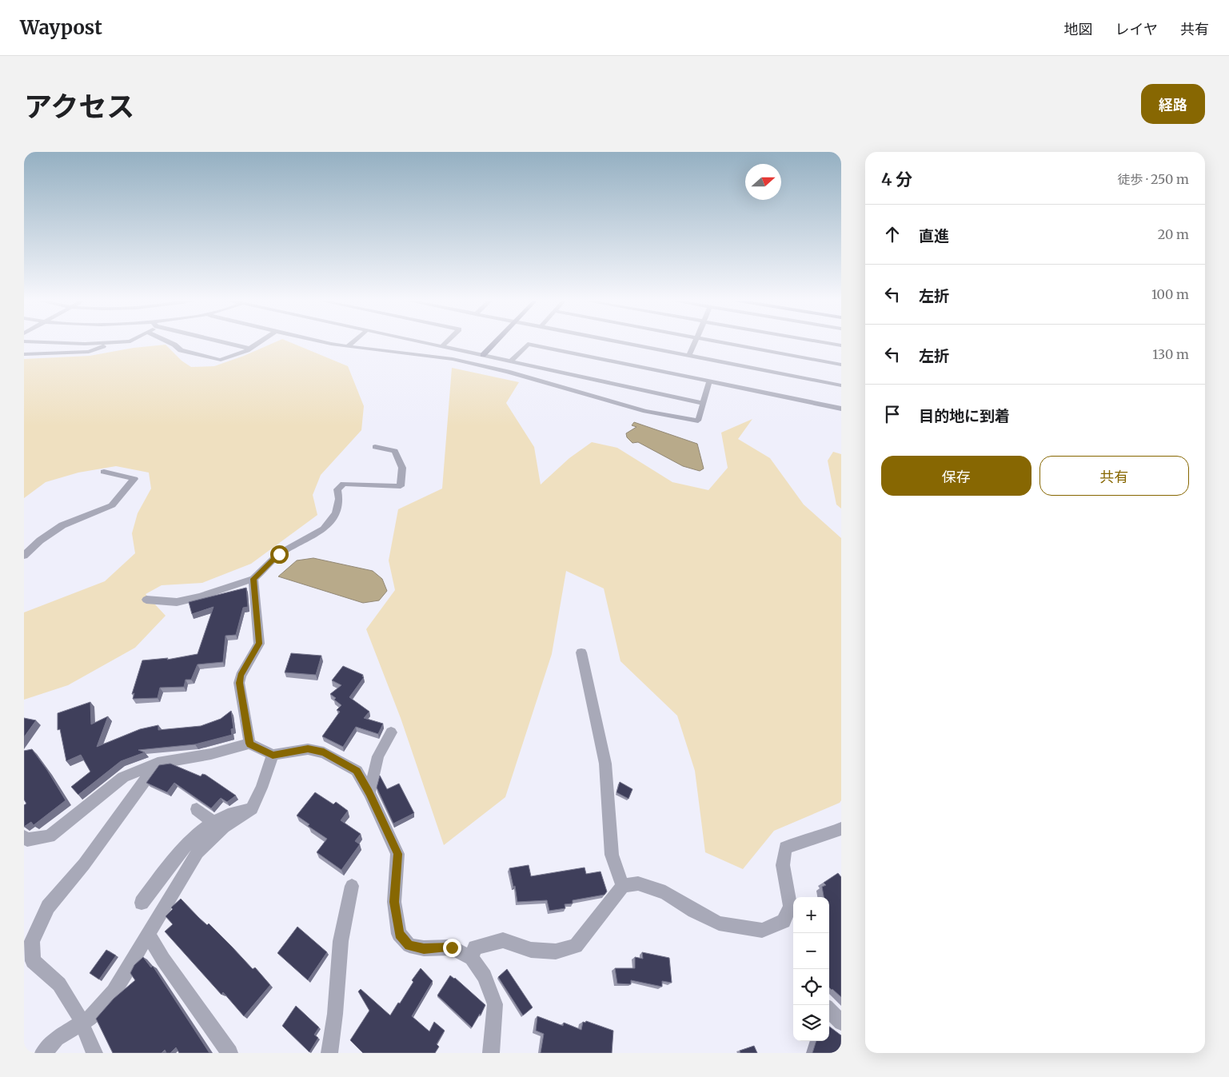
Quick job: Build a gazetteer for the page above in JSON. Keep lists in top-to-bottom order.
{
  "north": "right",
  "page": {
    "header": "Waypost",
    "nav": ["地図", "レイヤ", "共有"],
    "title": "アクセス",
    "buttons": [
      "経路",
      ["保存", "共有"]
    ],
    "heading": ["4 分", "徒歩 · 250 m"],
    "list": [
      ["直進", "20 m"],
      ["左折", "100 m"],
      ["左折", "130 m"],
      "目的地に到着"
    ],
    "map_buttons": ["+", "−"]
  }
}
